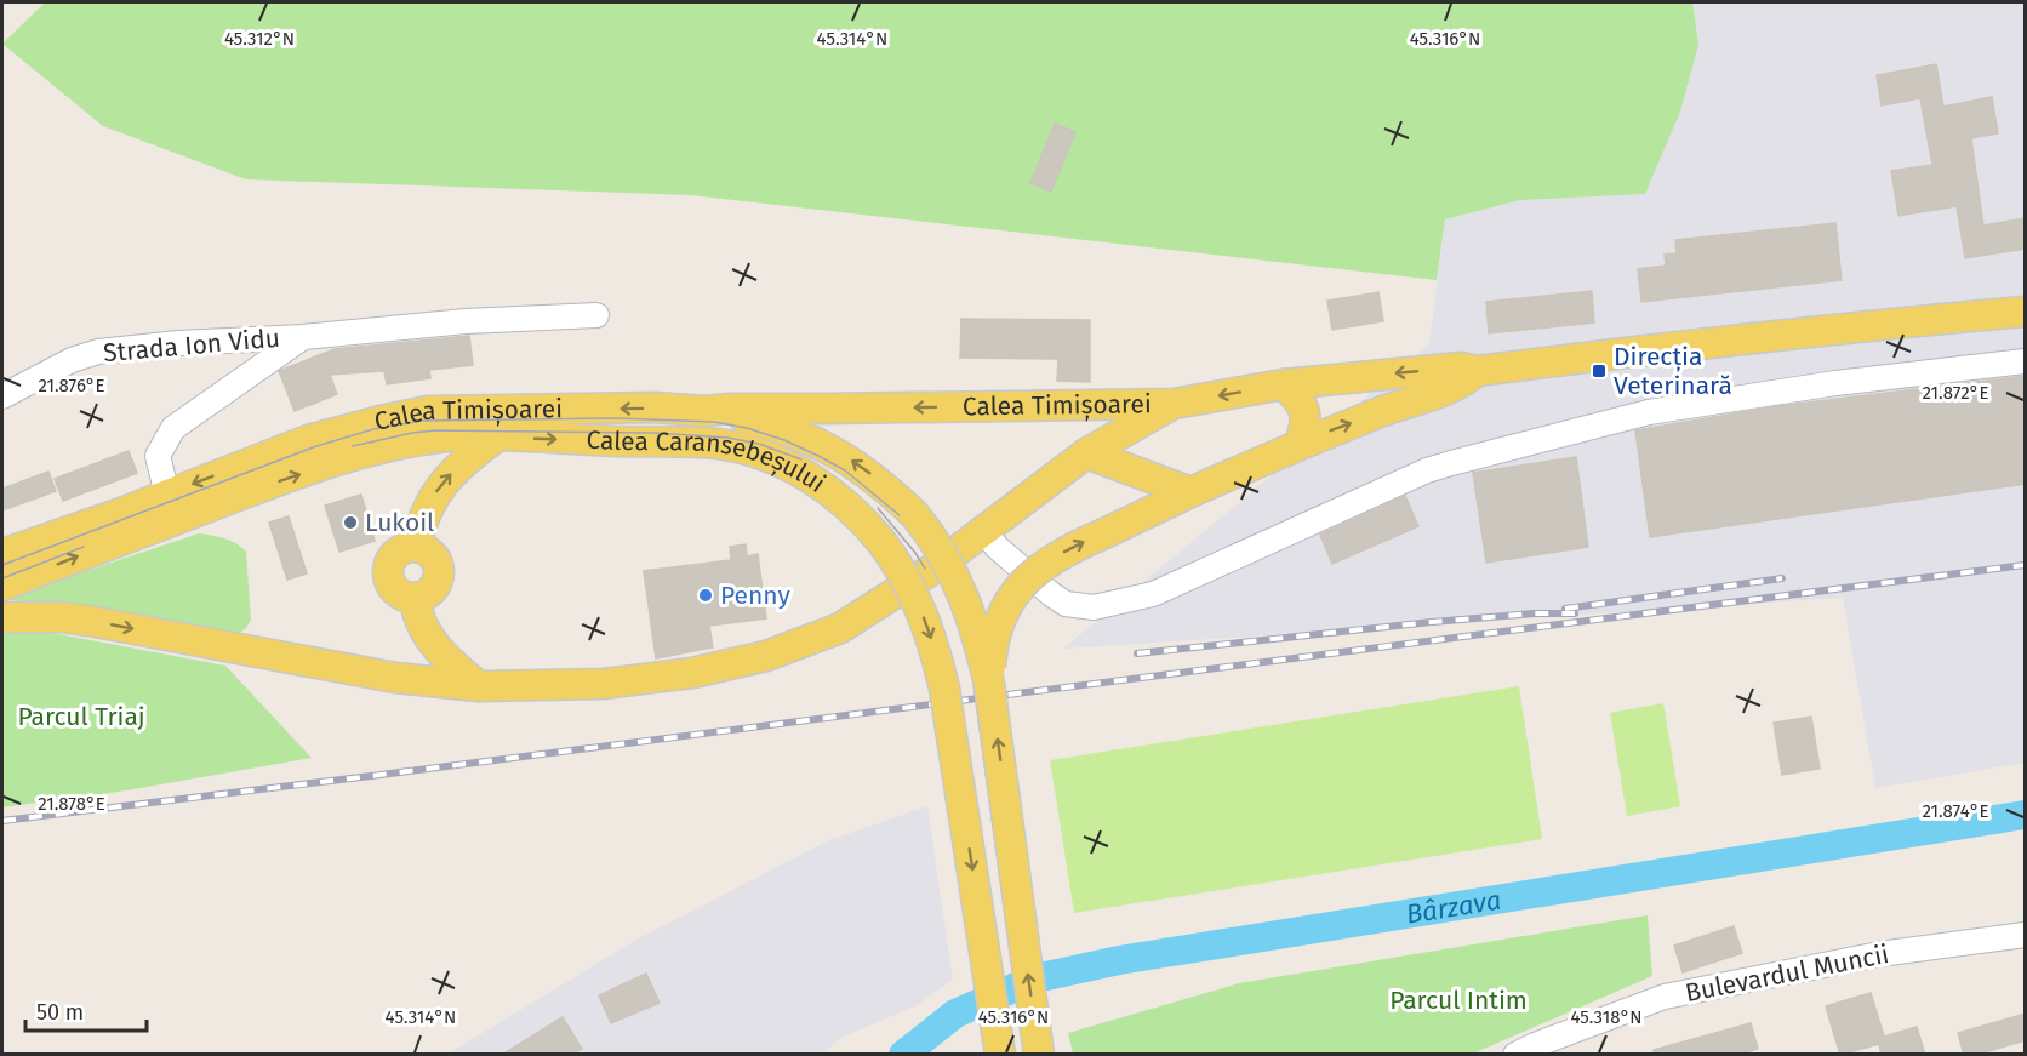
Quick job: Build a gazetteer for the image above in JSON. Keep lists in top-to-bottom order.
{
  "streets": {
    "main road": ["Calea Timișoarei", "Calea Caransebeșului"],
    "street": ["Strada Ion Vidu", "Bulevardul Muncii"]
  },
  "crossings": [
    ["Strada Ion Vidu", "Calea Timișoarei"],
    ["Calea Timișoarei", "Calea Caransebeșului"]
  ],
  "water": ["Bârzava"],
  "parks": ["Parcul Triaj", "Parcul Intim"],
  "places": {
    "transit": ["Direcția Veterinară"],
    "other": ["Lukoil", "Penny"]
  },
  "scale_bar": "50 m",
  "coordinates": [
    "45.312°N",
    "45.314°N",
    "45.316°N",
    "21.876°E",
    "21.872°E",
    "21.878°E",
    "21.874°E",
    "45.318°N"
  ]
}
